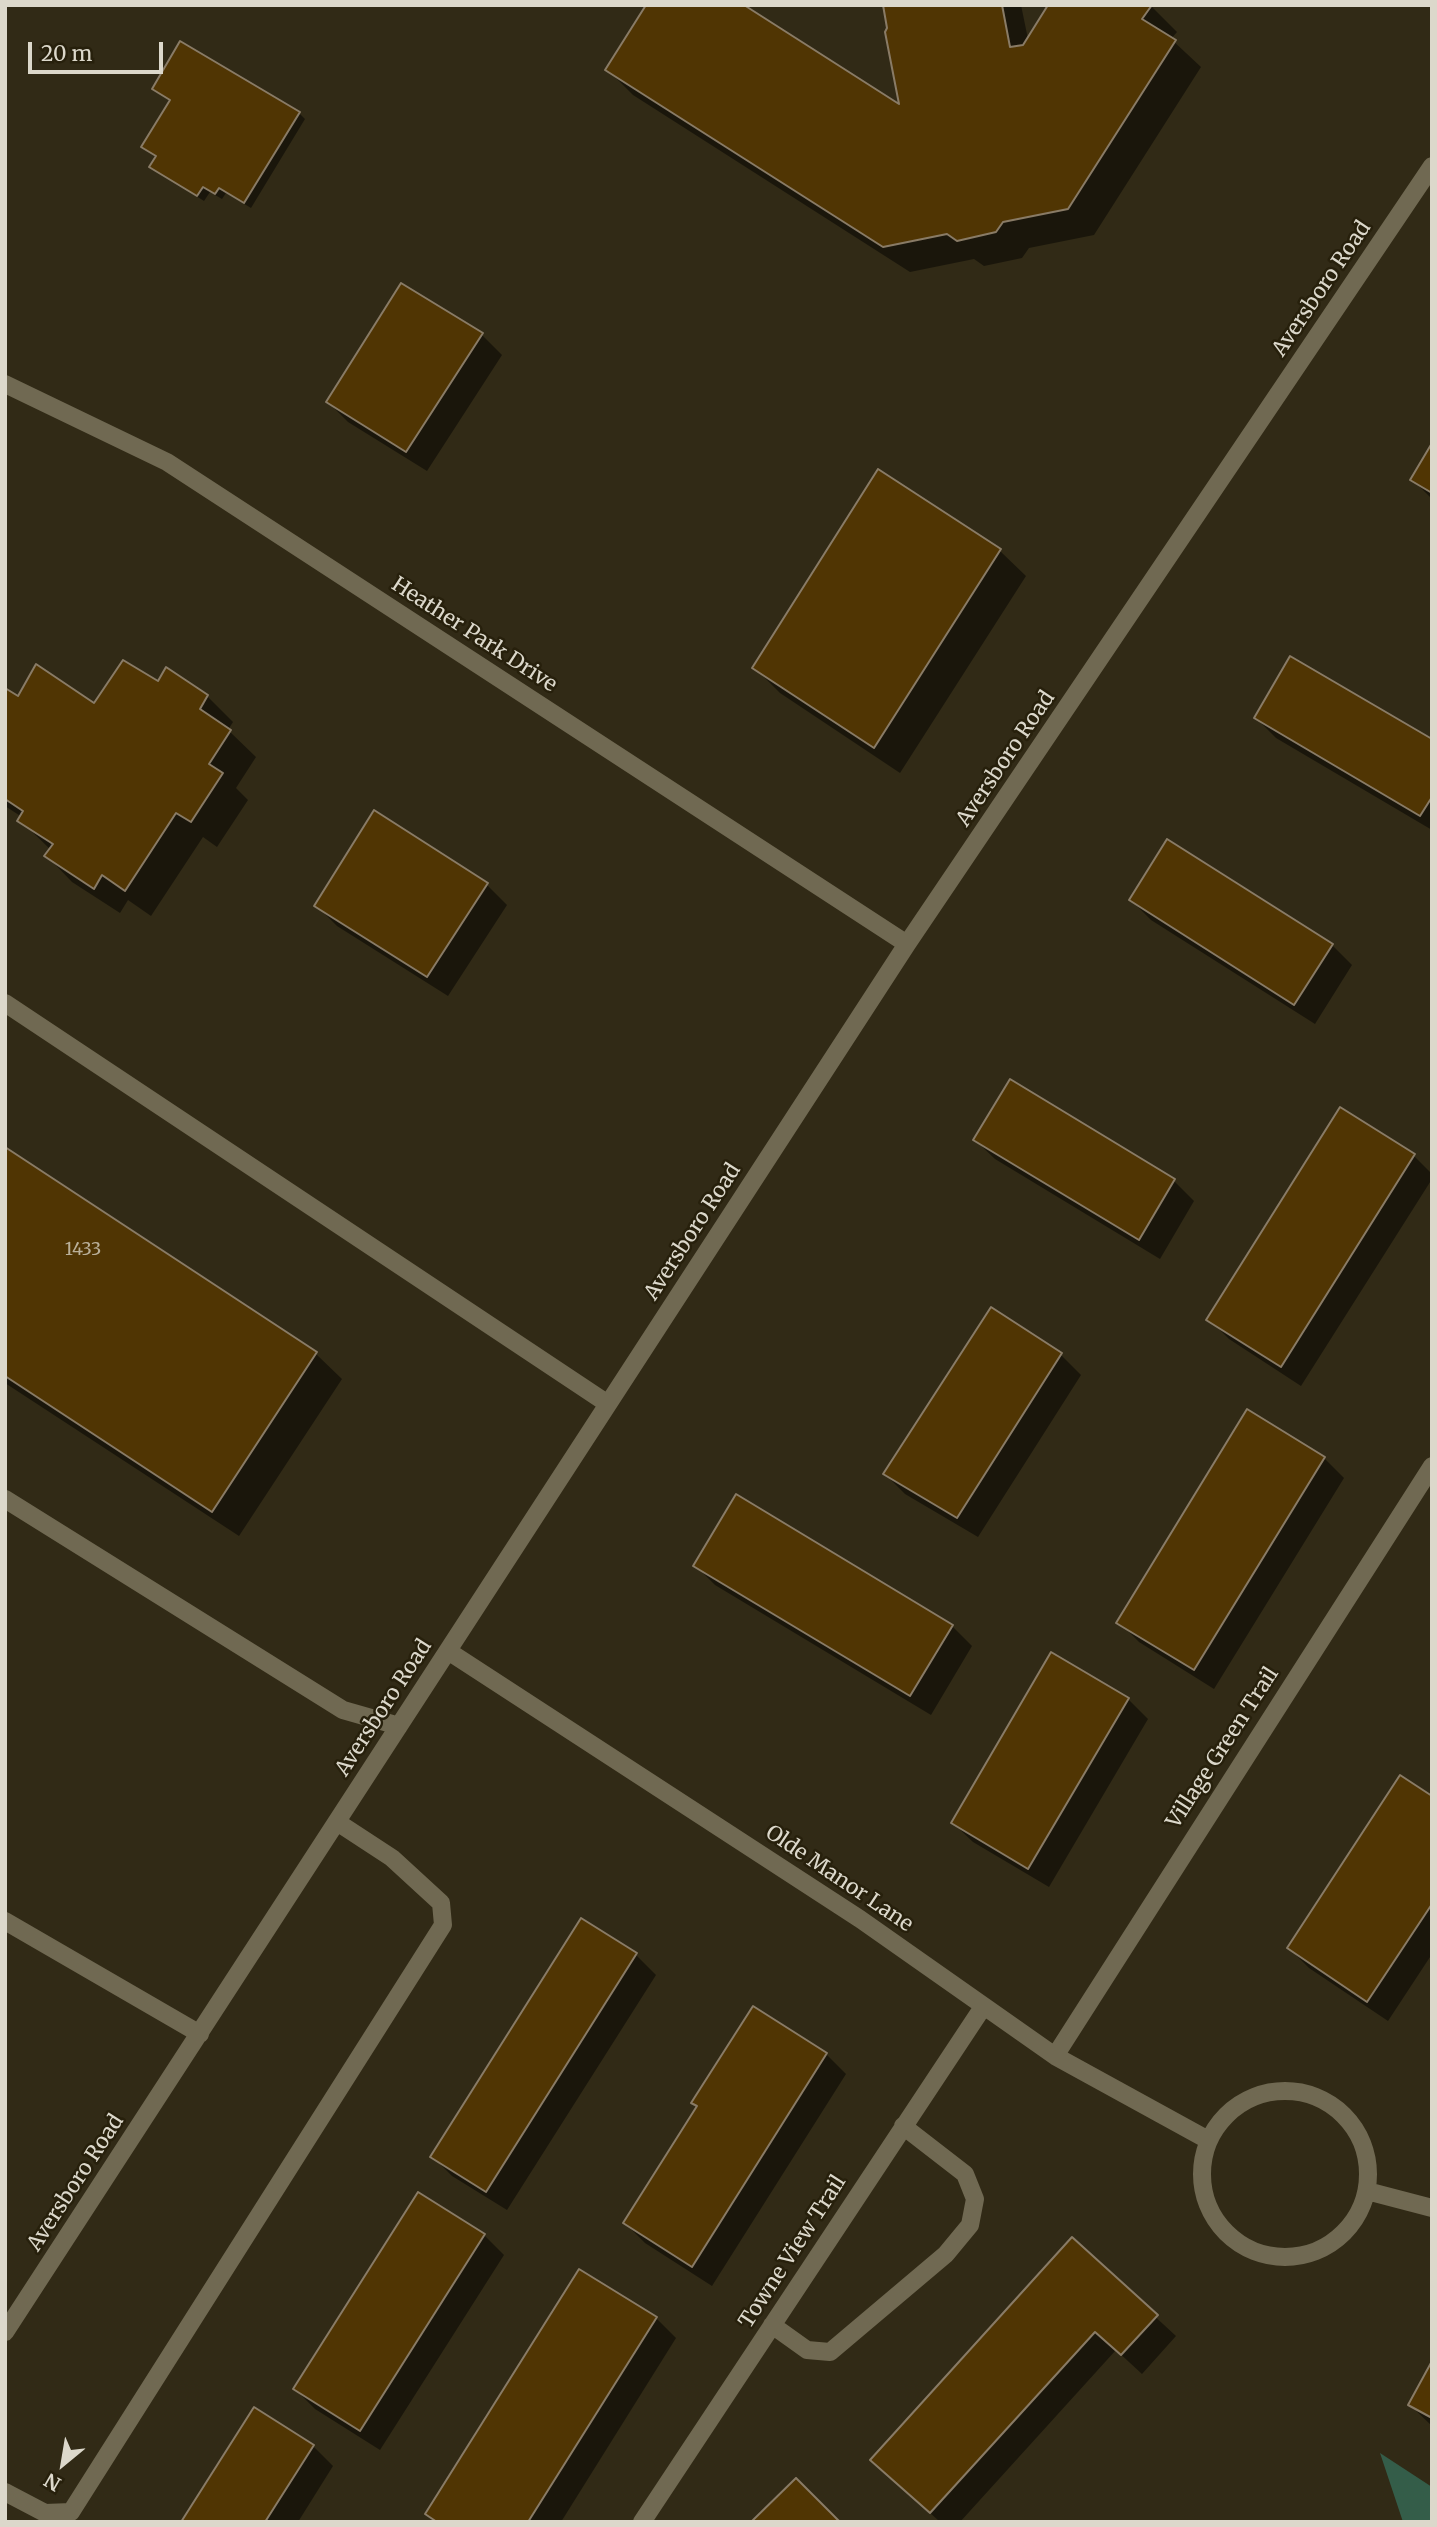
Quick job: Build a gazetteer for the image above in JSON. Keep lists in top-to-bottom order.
{
  "streets": {
    "street": [
      "Aversboro Road",
      "Heather Park Drive",
      "Village Green Trail",
      "Olde Manor Lane",
      "Towne View Trail"
    ]
  },
  "crossings": [
    ["Aversboro Road", "Heather Park Drive"],
    ["Aversboro Road", "Olde Manor Lane"],
    ["Village Green Trail", "Olde Manor Lane"],
    ["Olde Manor Lane", "Towne View Trail"]
  ],
  "house_numbers": ["1433"],
  "scale_bar": "20 m",
  "north": "bottom left"
}
